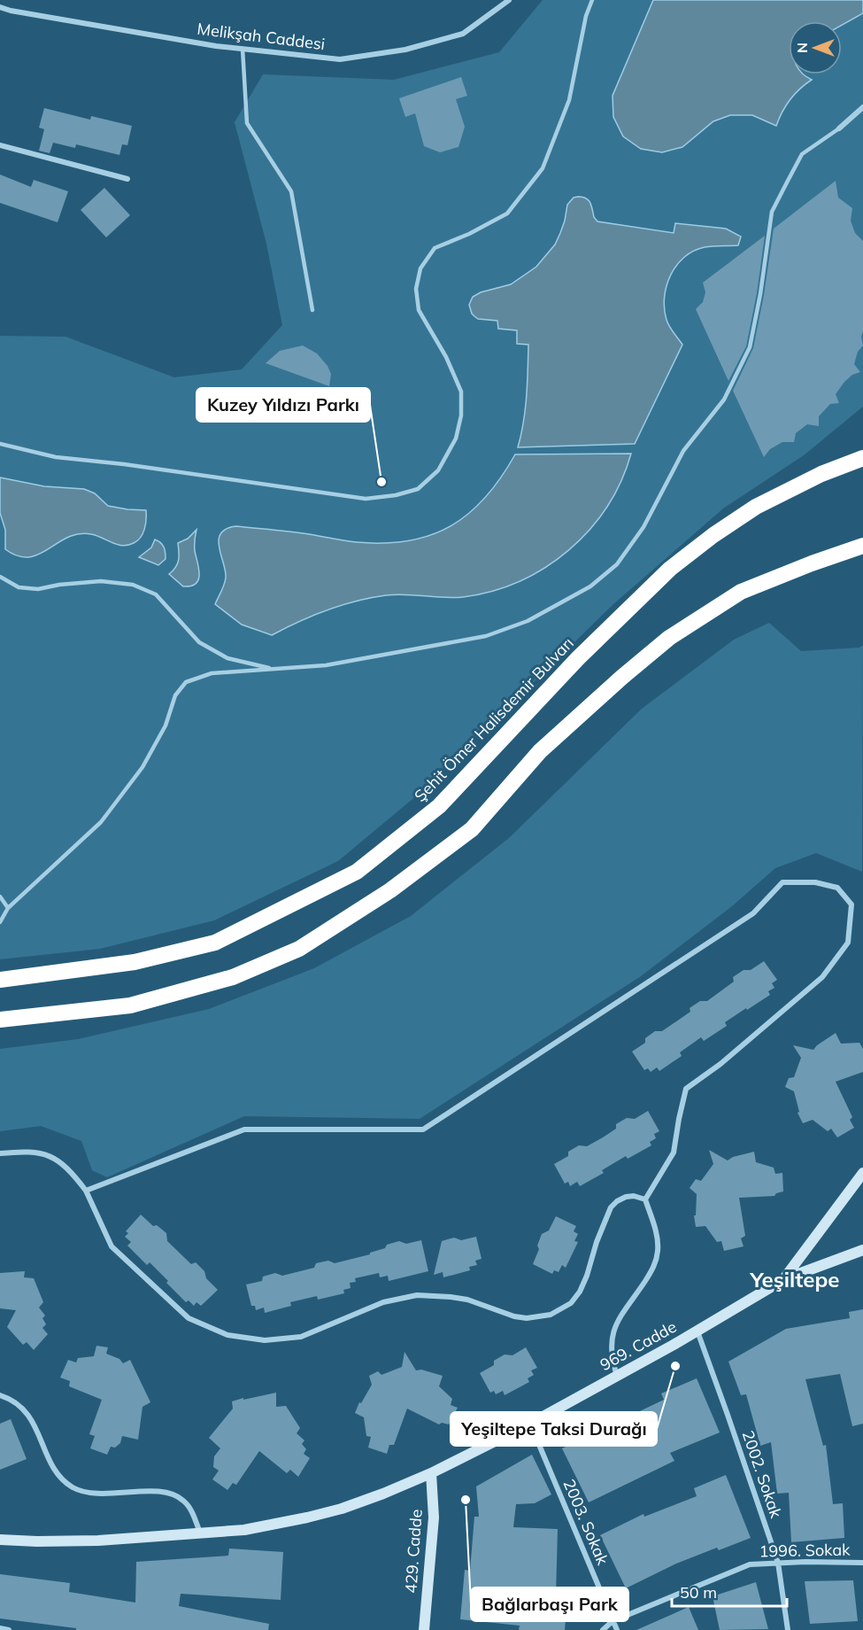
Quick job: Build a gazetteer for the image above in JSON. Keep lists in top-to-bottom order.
{
  "streets": {
    "highway": ["Şehit Ömer Halisdemir Bulvarı"],
    "street": [
      "Melikşah Caddesi",
      "969. Cadde",
      "2002. Sokak",
      "2003. Sokak",
      "1996. Sokak",
      "429. Cadde"
    ]
  },
  "crossings": [
    ["969. Cadde", "2002. Sokak"],
    ["969. Cadde", "2003. Sokak"],
    ["969. Cadde", "429. Cadde"],
    ["2002. Sokak", "1996. Sokak"],
    ["2003. Sokak", "1996. Sokak"]
  ],
  "districts": ["Yeşiltepe"],
  "places": ["Kuzey Yıldızı Parkı", "Yeşiltepe Taksi Durağı", "Bağlarbaşı Park"],
  "scale_bar": "50 m",
  "north": "left"
}
